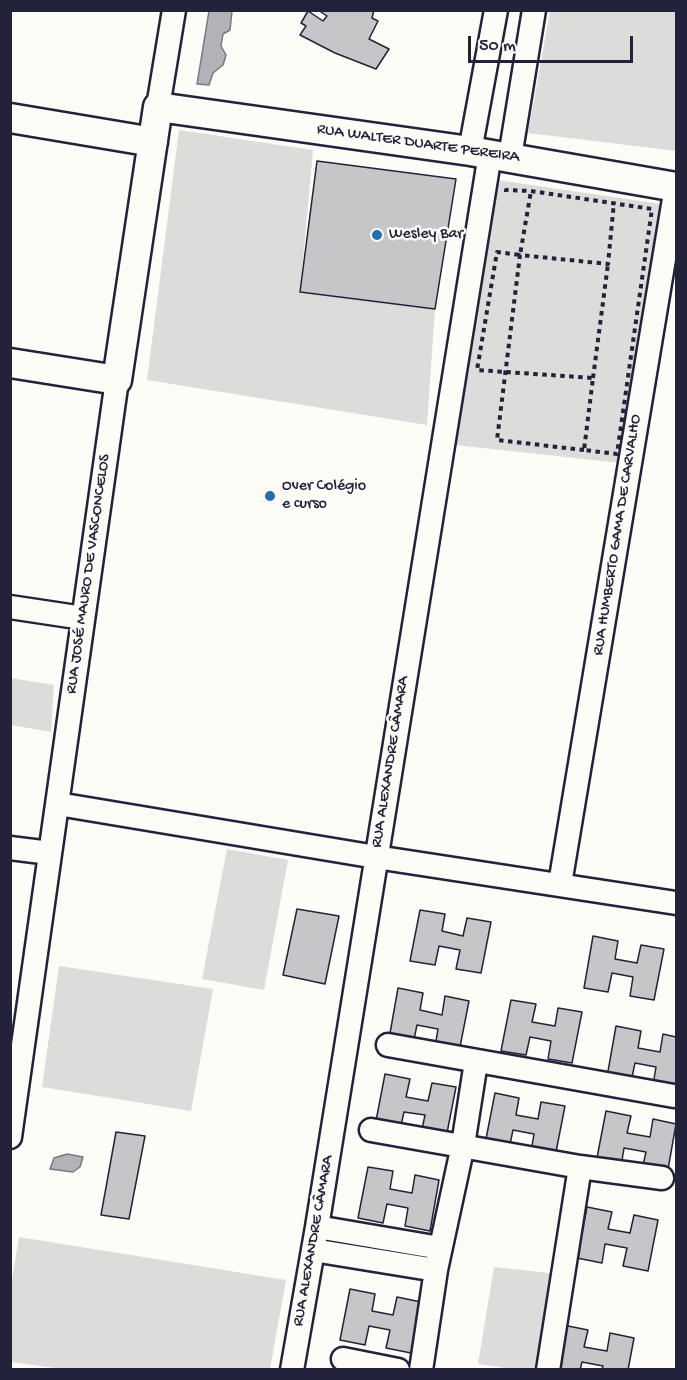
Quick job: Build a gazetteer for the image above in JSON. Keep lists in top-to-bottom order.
{
  "streets": {
    "main road": ["RUA WALTER DUARTE PEREIRA", "RUA JOSÉ MAURO DE VASCONCELOS"],
    "street": ["RUA HUMBERTO GAMA DE CARVALHO", "RUA ALEXANDRE CÂMARA"]
  },
  "crossings": [
    ["RUA WALTER DUARTE PEREIRA", "RUA HUMBERTO GAMA DE CARVALHO"],
    ["RUA WALTER DUARTE PEREIRA", "RUA JOSÉ MAURO DE VASCONCELOS"],
    ["RUA WALTER DUARTE PEREIRA", "RUA ALEXANDRE CÂMARA"]
  ],
  "places": ["Wesley Bar", "Over Colégio e curso"],
  "scale_bar": "50 m"
}
